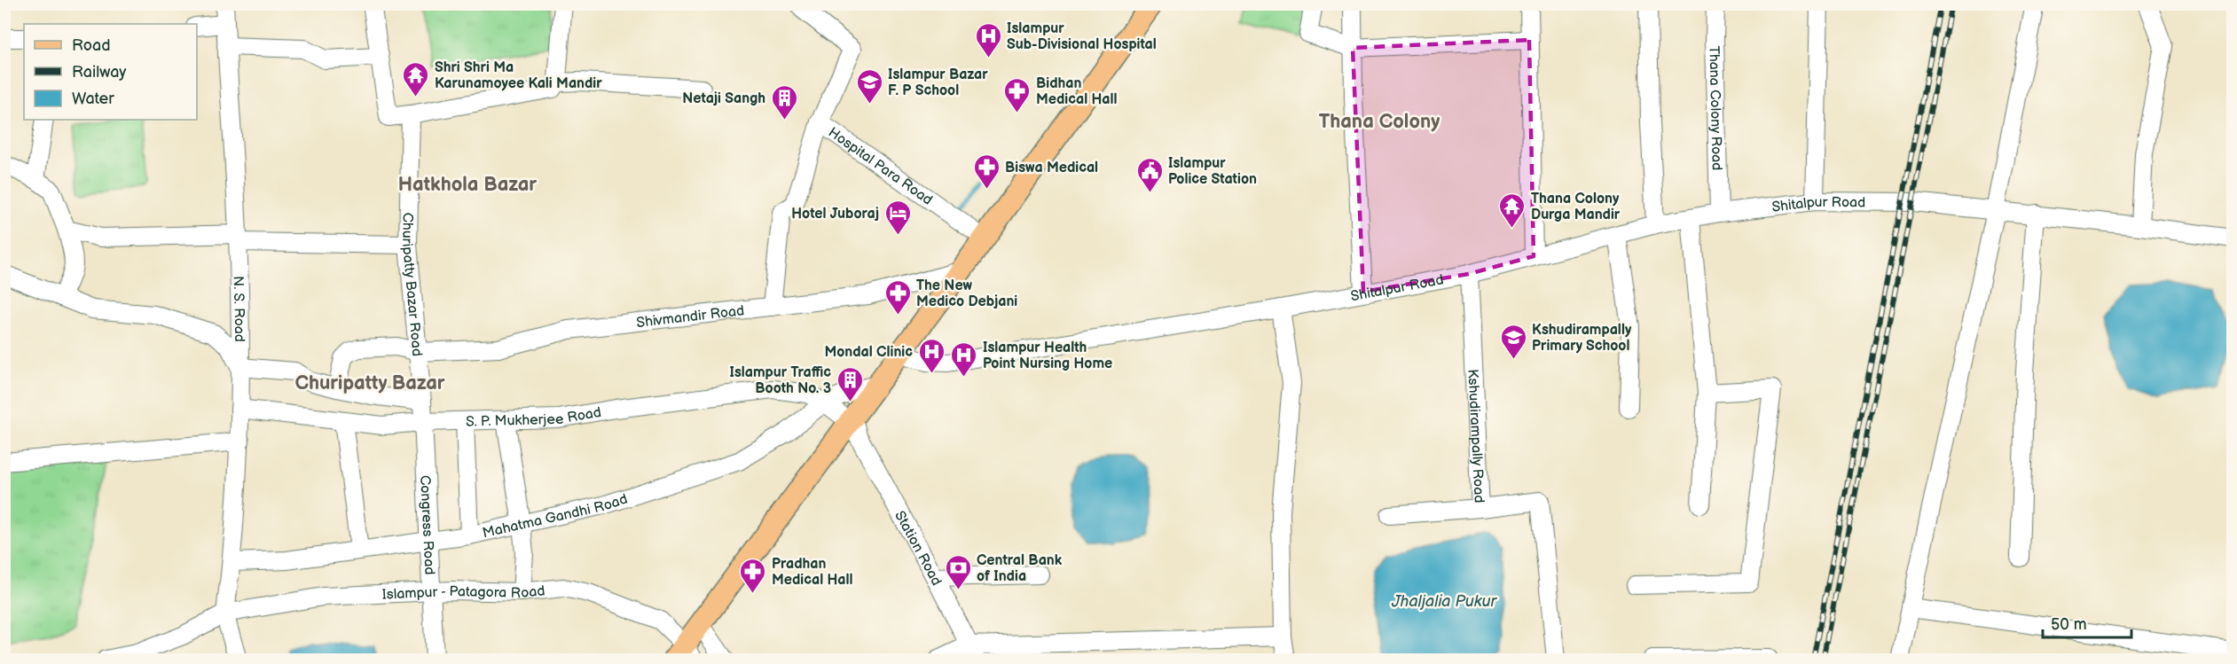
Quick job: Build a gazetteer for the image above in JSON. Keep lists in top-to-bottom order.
{
  "streets": {
    "street": [
      "Thana Colony Road",
      "Hospital Para Road",
      "Shitalpur Road",
      "Churipatty Bazar Road",
      "N. S. Road",
      "Shivmandir Road",
      "S. P. Mukherjee Road",
      "Kshudirampally Road",
      "Mahatma Gandhi Road",
      "Congress Road",
      "Station Road",
      "Islampur - Patagora Road"
    ]
  },
  "crossings": [
    ["Thana Colony Road", "Shitalpur Road"],
    ["Shitalpur Road", "Kshudirampally Road"],
    ["Churipatty Bazar Road", "Shivmandir Road"],
    ["Churipatty Bazar Road", "S. P. Mukherjee Road"],
    ["Churipatty Bazar Road", "Congress Road"],
    ["N. S. Road", "S. P. Mukherjee Road"],
    ["N. S. Road", "Mahatma Gandhi Road"],
    ["N. S. Road", "Islampur - Patagora Road"],
    ["S. P. Mukherjee Road", "Mahatma Gandhi Road"],
    ["S. P. Mukherjee Road", "Congress Road"],
    ["Mahatma Gandhi Road", "Congress Road"],
    ["Congress Road", "Islampur - Patagora Road"]
  ],
  "districts": ["Thana Colony", "Hatkhola Bazar", "Churipatty Bazar"],
  "water": ["Jhaljalia Pukur"],
  "places": {
    "hospital": ["Islampur Sub-Divisional Hospital", "Mondal Clinic", "Islampur Health Point Nursing Home"],
    "temple": ["Shri Shri Ma Karunamoyee Kali Mandir", "Thana Colony Durga Mandir"],
    "school or university": ["Islampur Bazar F. P School", "Kshudirampally Primary School"],
    "pharmacy": [
      "Bidhan Medical Hall",
      "Biswa Medical",
      "The New Medico Debjani",
      "Pradhan Medical Hall"
    ],
    "building": ["Netaji Sangh", "Islampur Traffic Booth No. 3"],
    "public building": ["Islampur Police Station"],
    "hotel": ["Hotel Juboraj"],
    "bank": ["Central Bank of India"]
  },
  "legend": ["Road", "Railway", "Water"],
  "scale_bar": "50 m"
}
